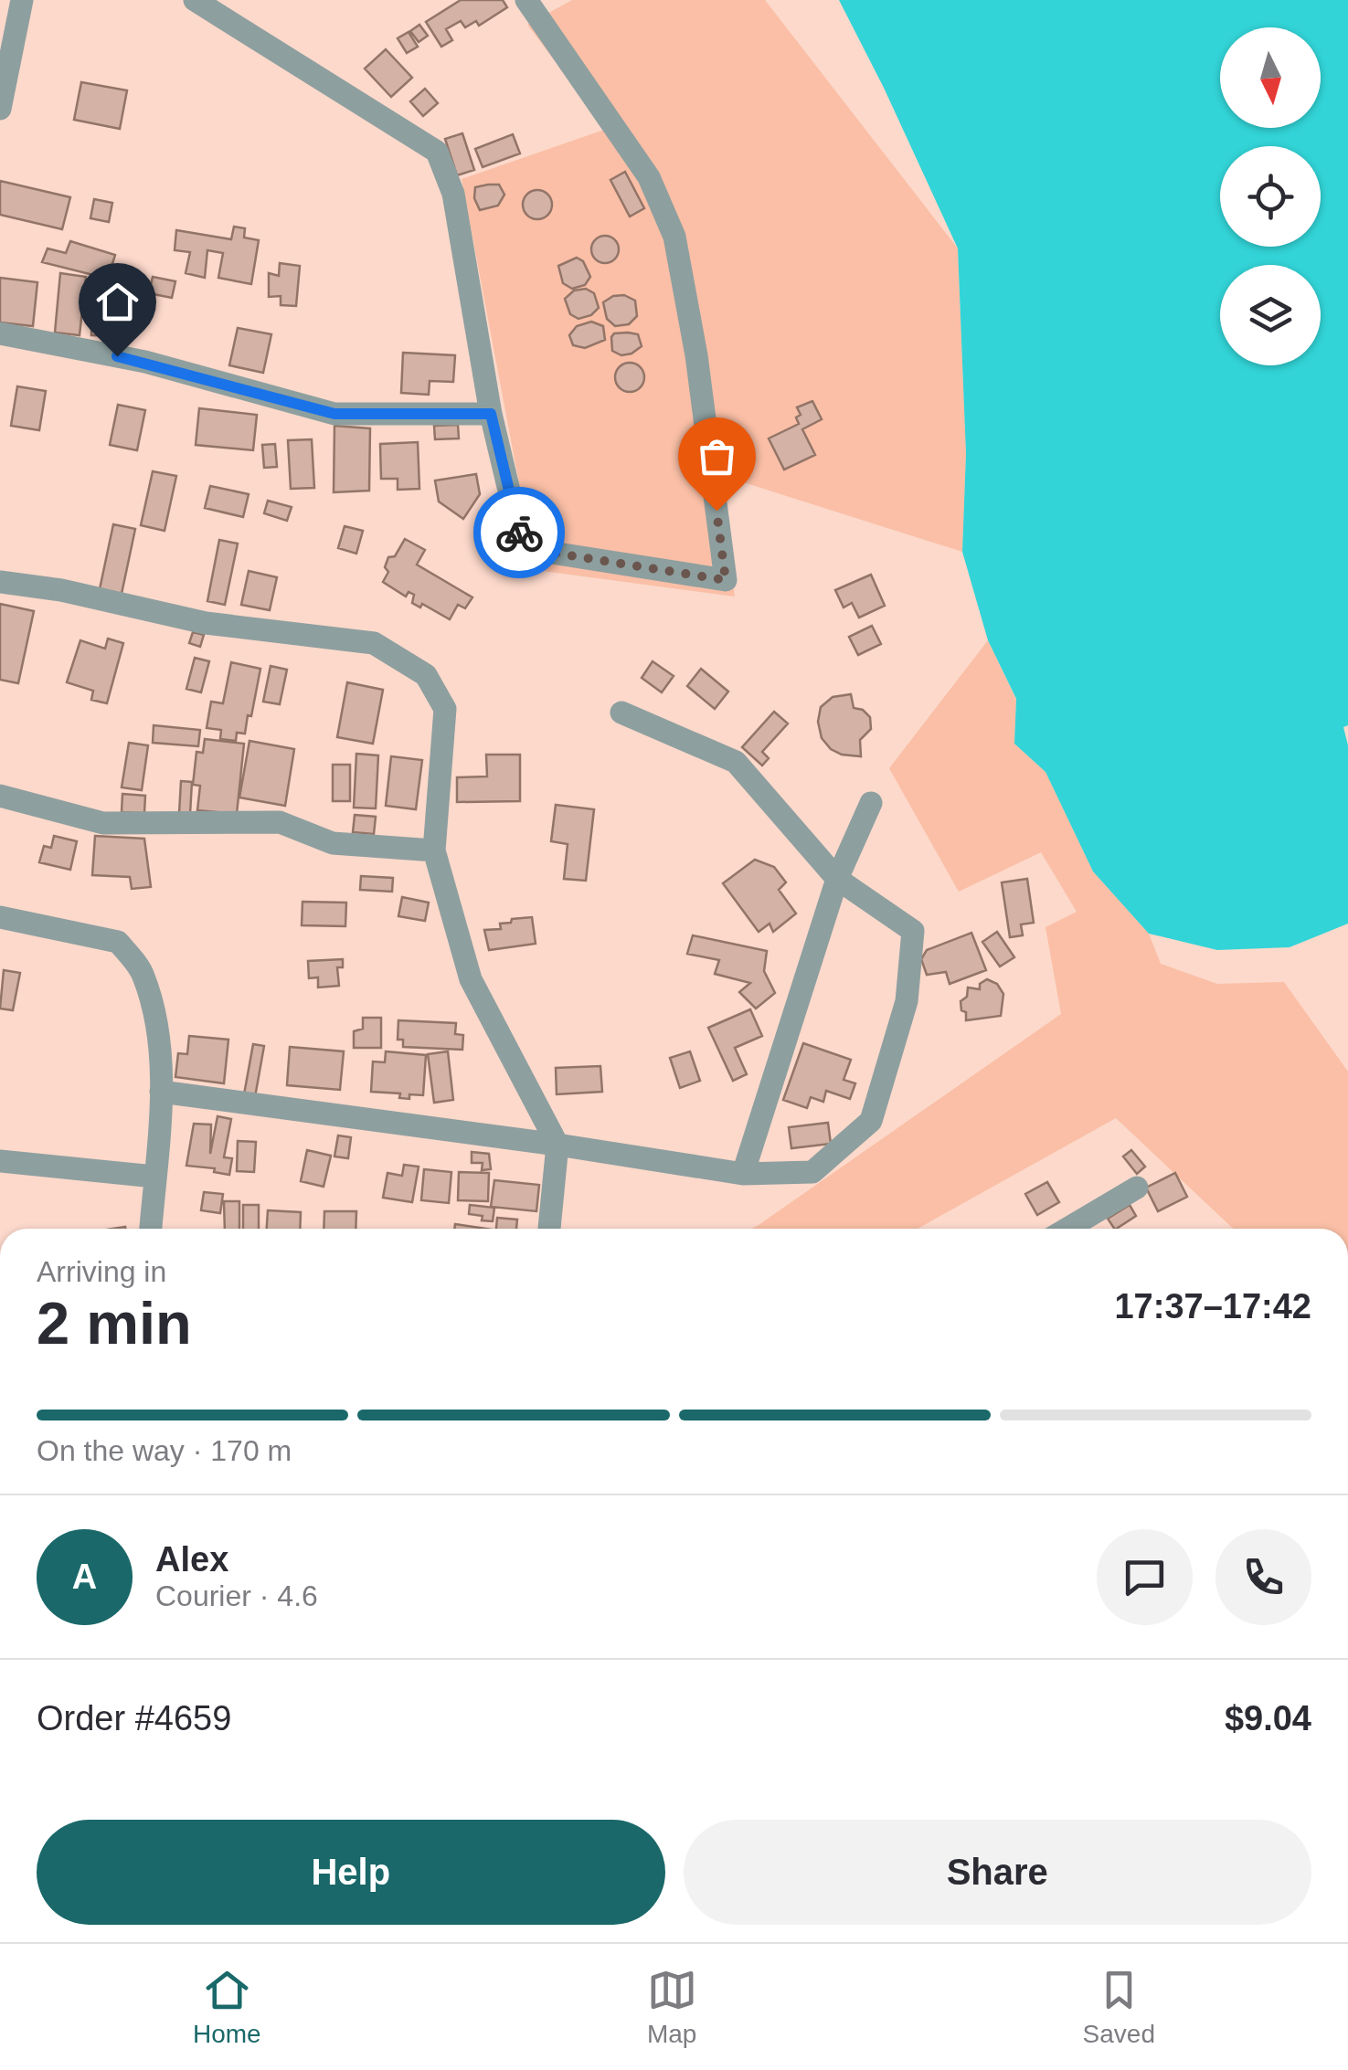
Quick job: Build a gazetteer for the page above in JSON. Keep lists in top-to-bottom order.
{
  "north": "bottom",
  "page": {
    "heading": ["2 min", "Arriving in", "17:37–17:42"],
    "panel": [
      "Alex",
      "Courier · 4.6",
      "Order #4659",
      "$9.04"
    ],
    "bar": "On the way · 170 m",
    "round": "A",
    "buttons": ["Help", "Share"],
    "tabs": ["Home", "Map", "Saved"]
  }
}
